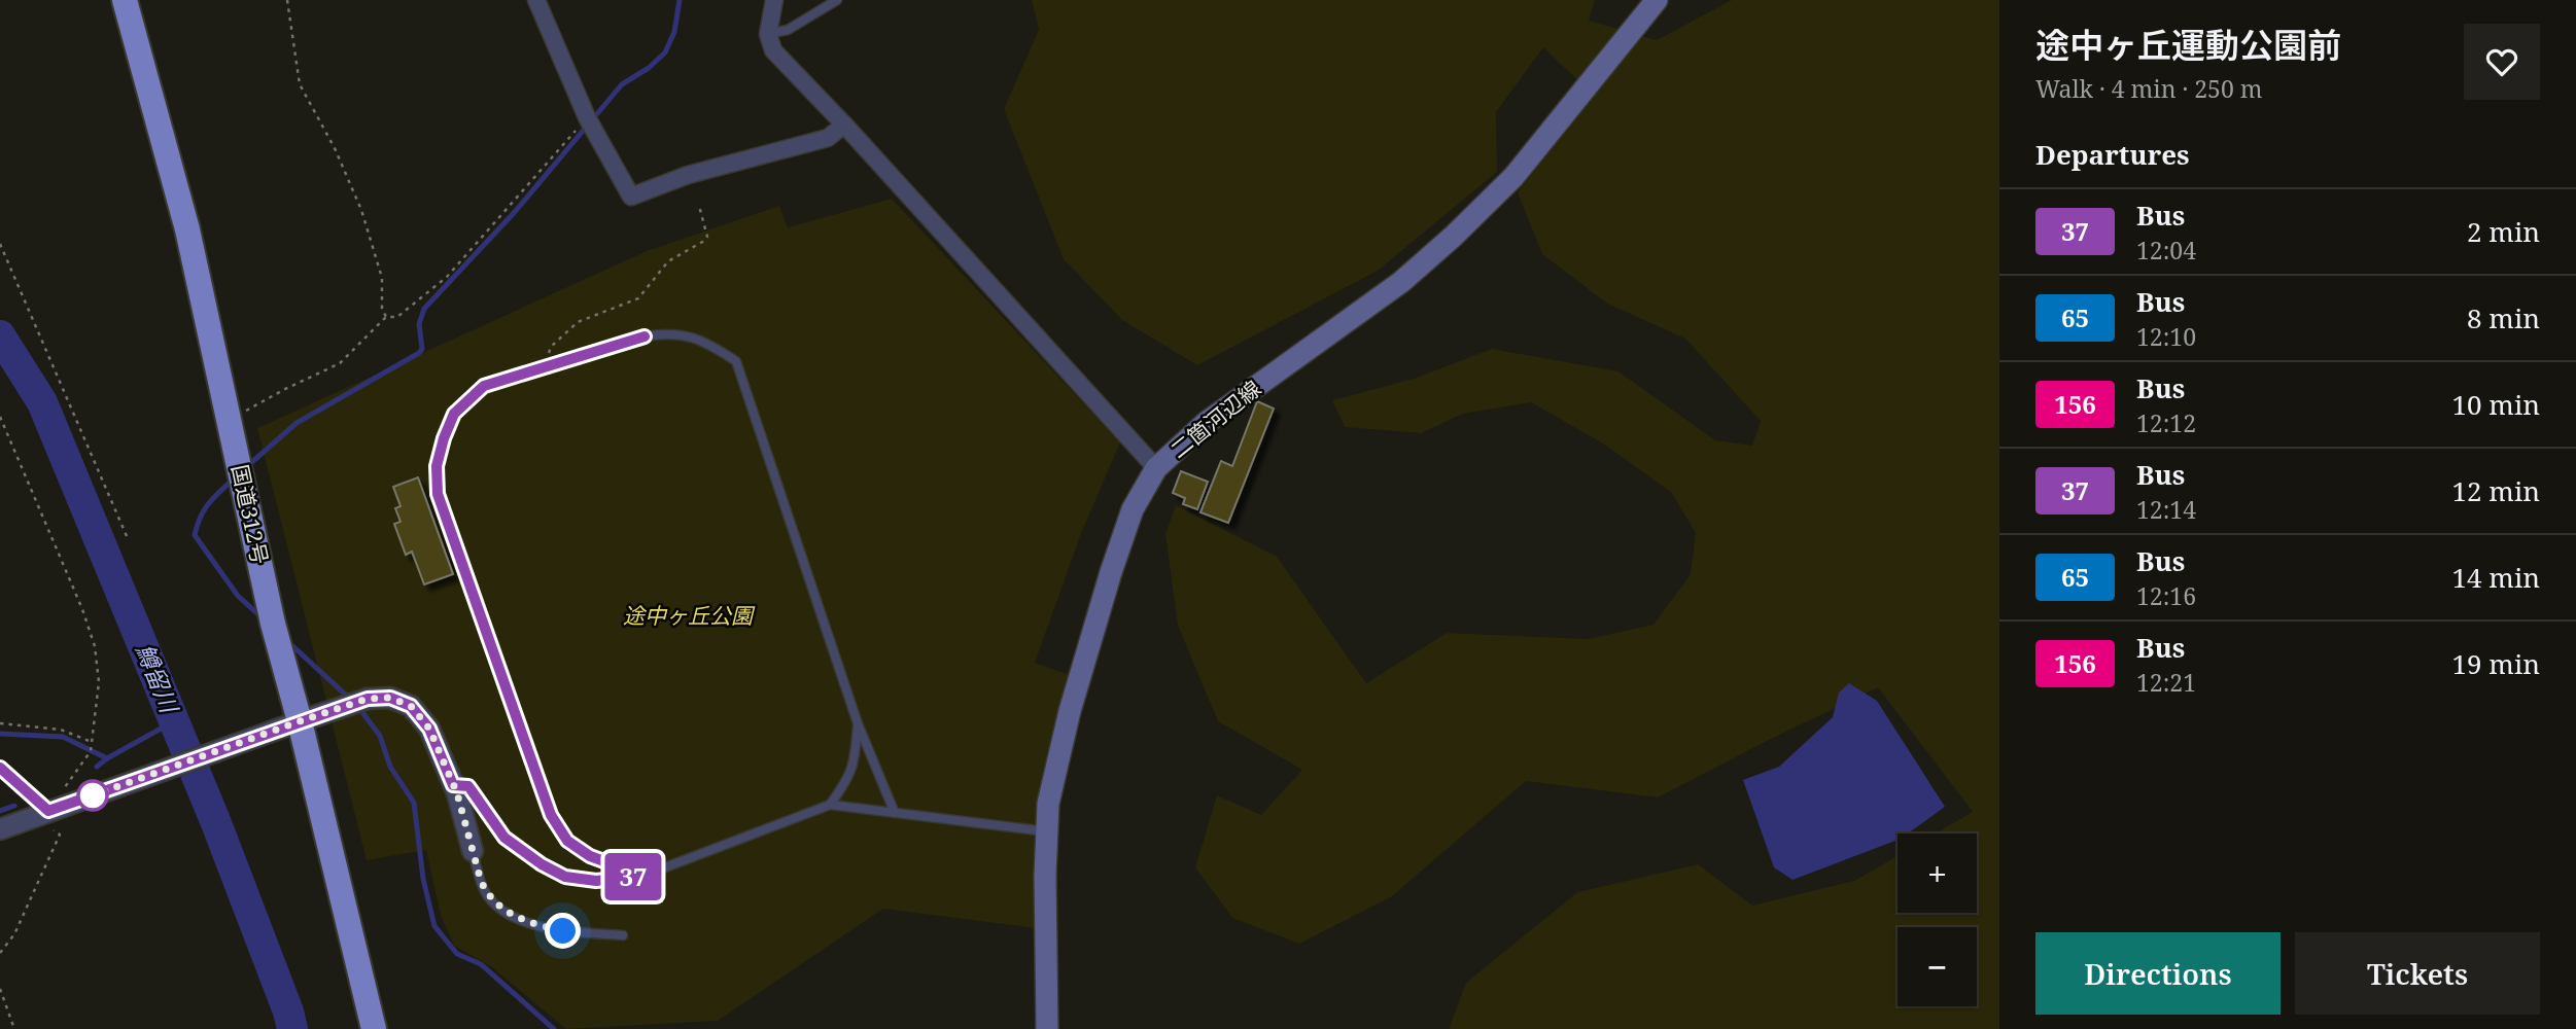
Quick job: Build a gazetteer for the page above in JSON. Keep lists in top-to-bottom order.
{
  "streets": {
    "highway": ["国道312号"],
    "main road": ["二箇河辺線"]
  },
  "water": ["鱒留川"],
  "parks": ["途中ヶ丘公園"],
  "lines": ["bus line 37"],
  "page": {
    "on_map": "37",
    "heading": [
      ["途中ヶ丘運動公園前", "Walk · 4 min · 250 m"],
      "Departures"
    ],
    "list": [
      {
        "mark": "37",
        "name": "Bus",
        "note": "12:04",
        "value": "2 min"
      },
      {
        "mark": "65",
        "name": "Bus",
        "note": "12:10",
        "value": "8 min"
      },
      {
        "mark": "156",
        "name": "Bus",
        "note": "12:12",
        "value": "10 min"
      },
      {
        "mark": "37",
        "name": "Bus",
        "note": "12:14",
        "value": "12 min"
      },
      {
        "mark": "65",
        "name": "Bus",
        "note": "12:16",
        "value": "14 min"
      },
      {
        "mark": "156",
        "name": "Bus",
        "note": "12:21",
        "value": "19 min"
      }
    ],
    "map_buttons": ["+", "−"],
    "buttons": ["Directions", "Tickets"]
  }
}
